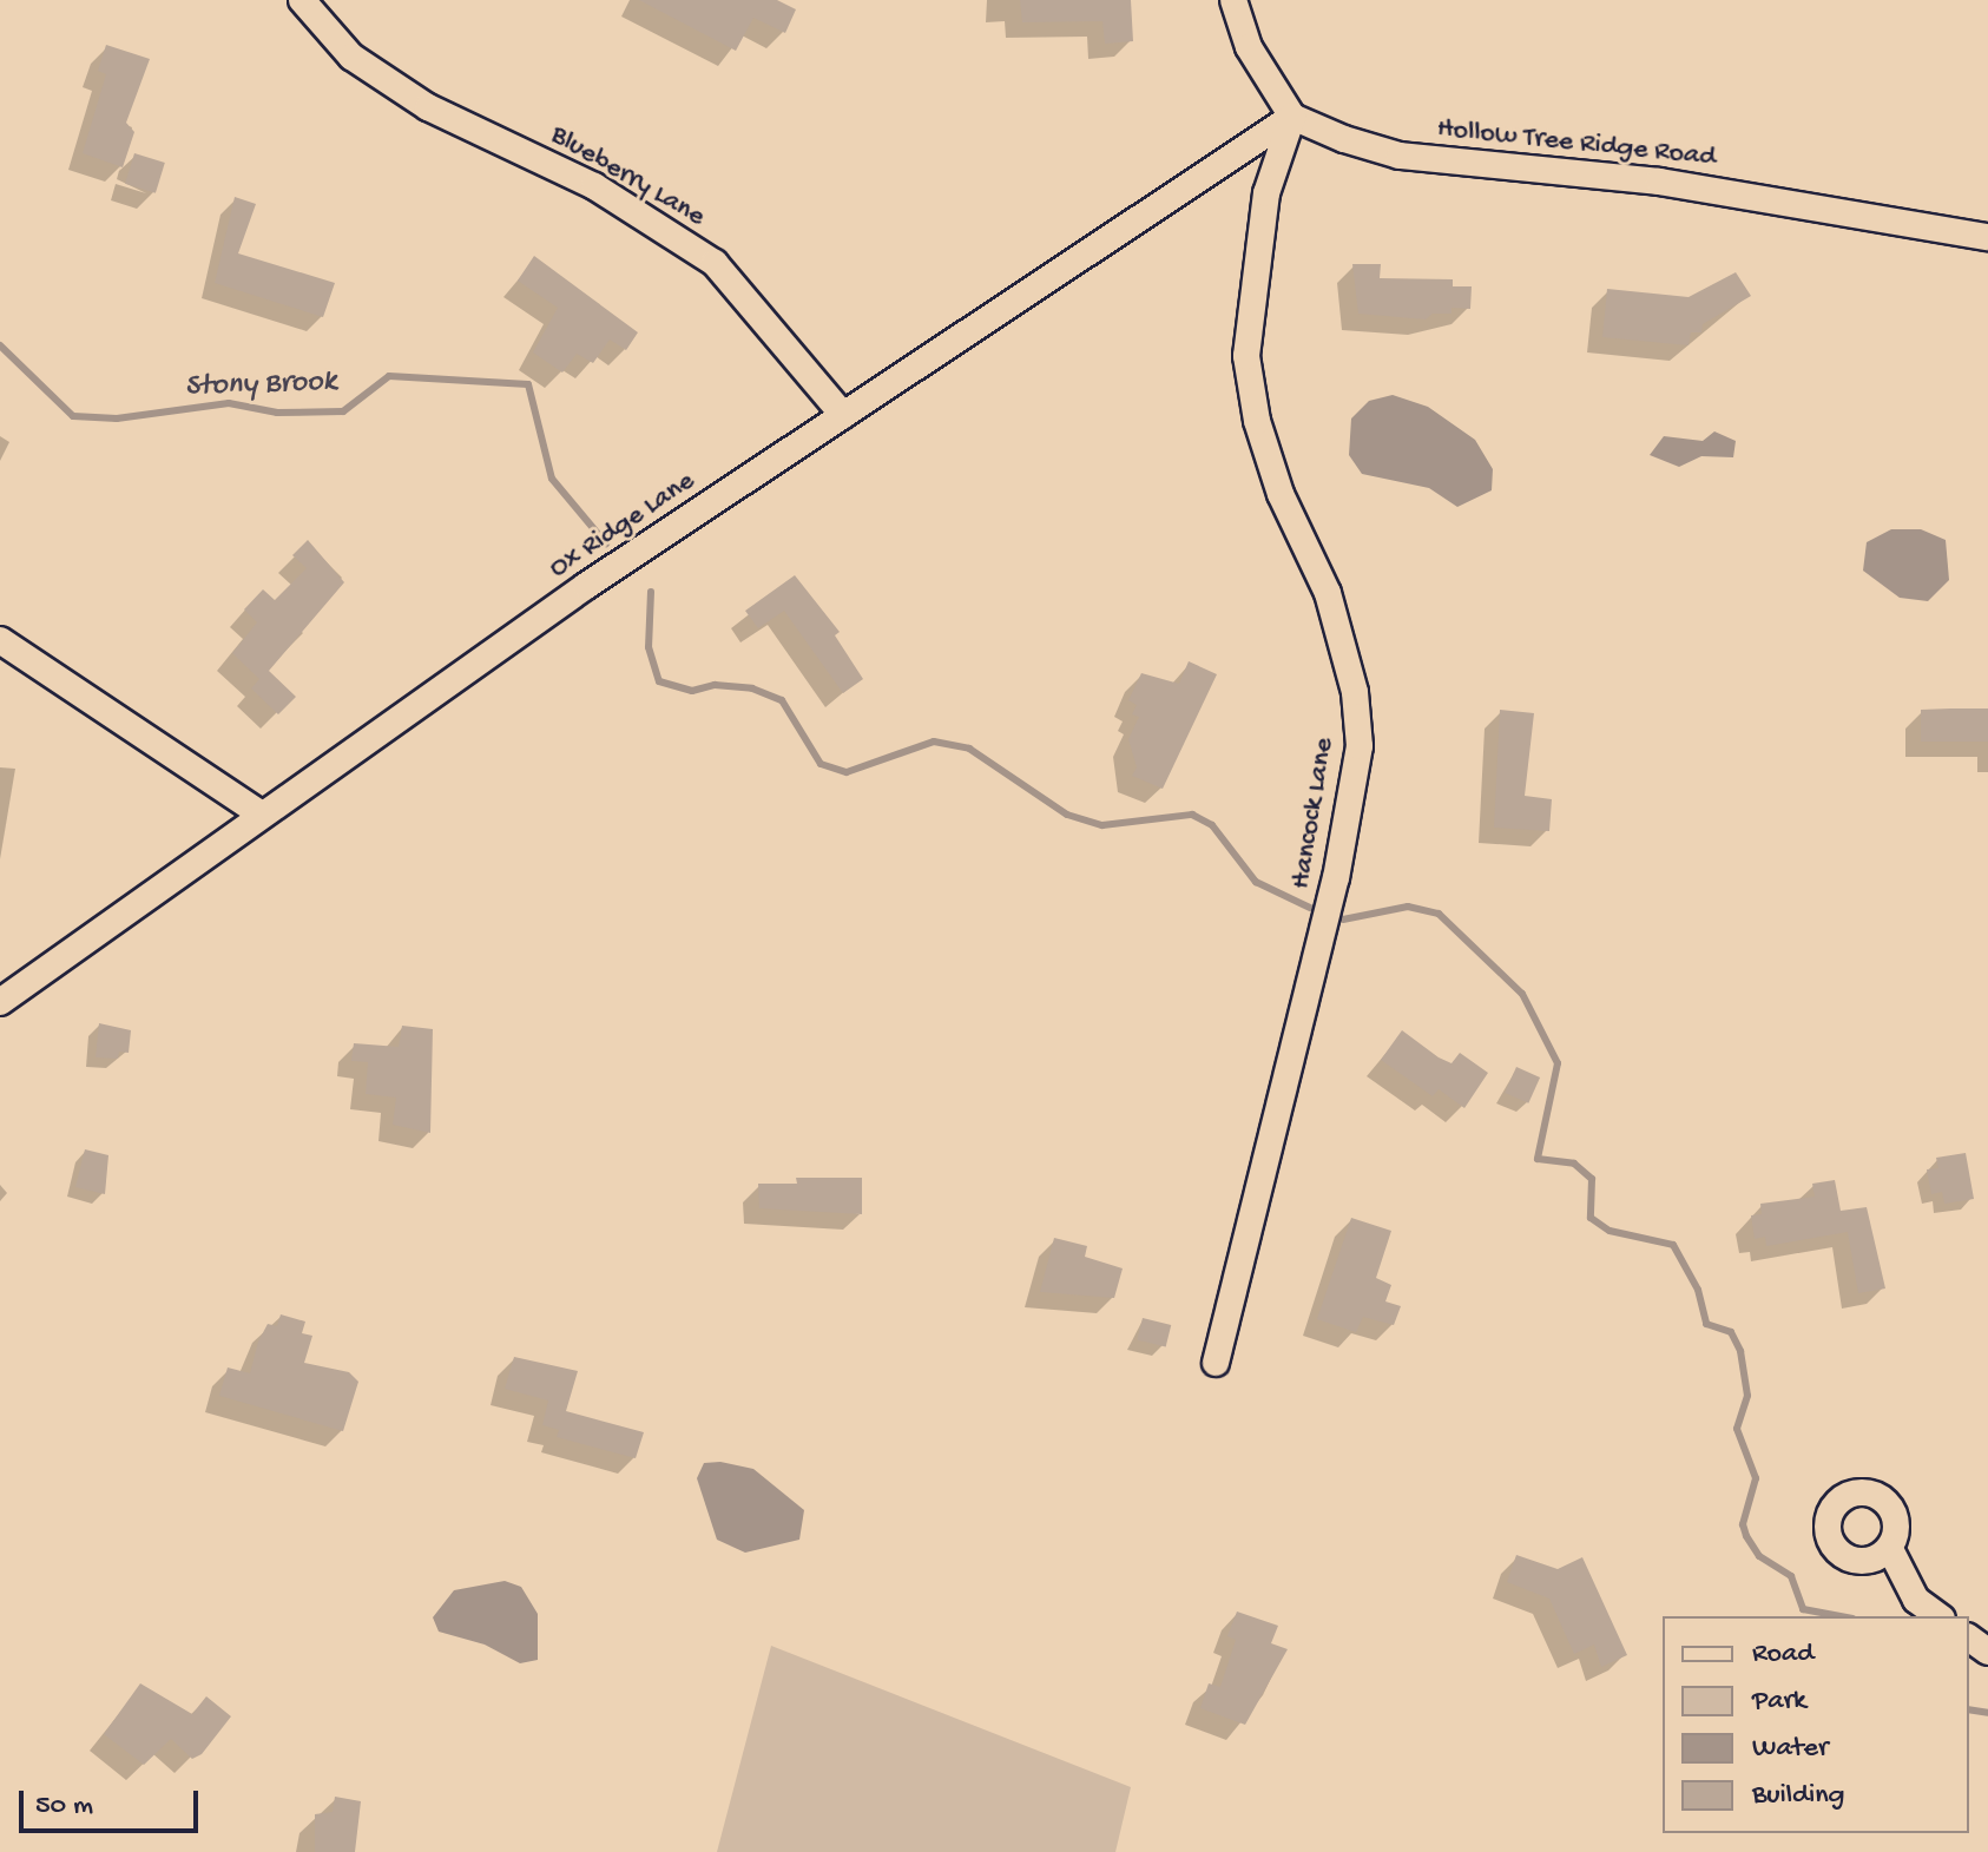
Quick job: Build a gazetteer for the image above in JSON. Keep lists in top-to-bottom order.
{
  "streets": {
    "street": [
      "Hollow Tree Ridge Road",
      "Blueberry Lane",
      "Ox Ridge Lane",
      "Hancock Lane"
    ]
  },
  "crossings": [
    ["Hollow Tree Ridge Road", "Ox Ridge Lane"],
    ["Hollow Tree Ridge Road", "Hancock Lane"],
    ["Blueberry Lane", "Ox Ridge Lane"],
    ["Ox Ridge Lane", "Hancock Lane"]
  ],
  "water": ["Stony Brook"],
  "legend": [
    "Road",
    "Park",
    "Water",
    "Building"
  ],
  "scale_bar": "50 m"
}
